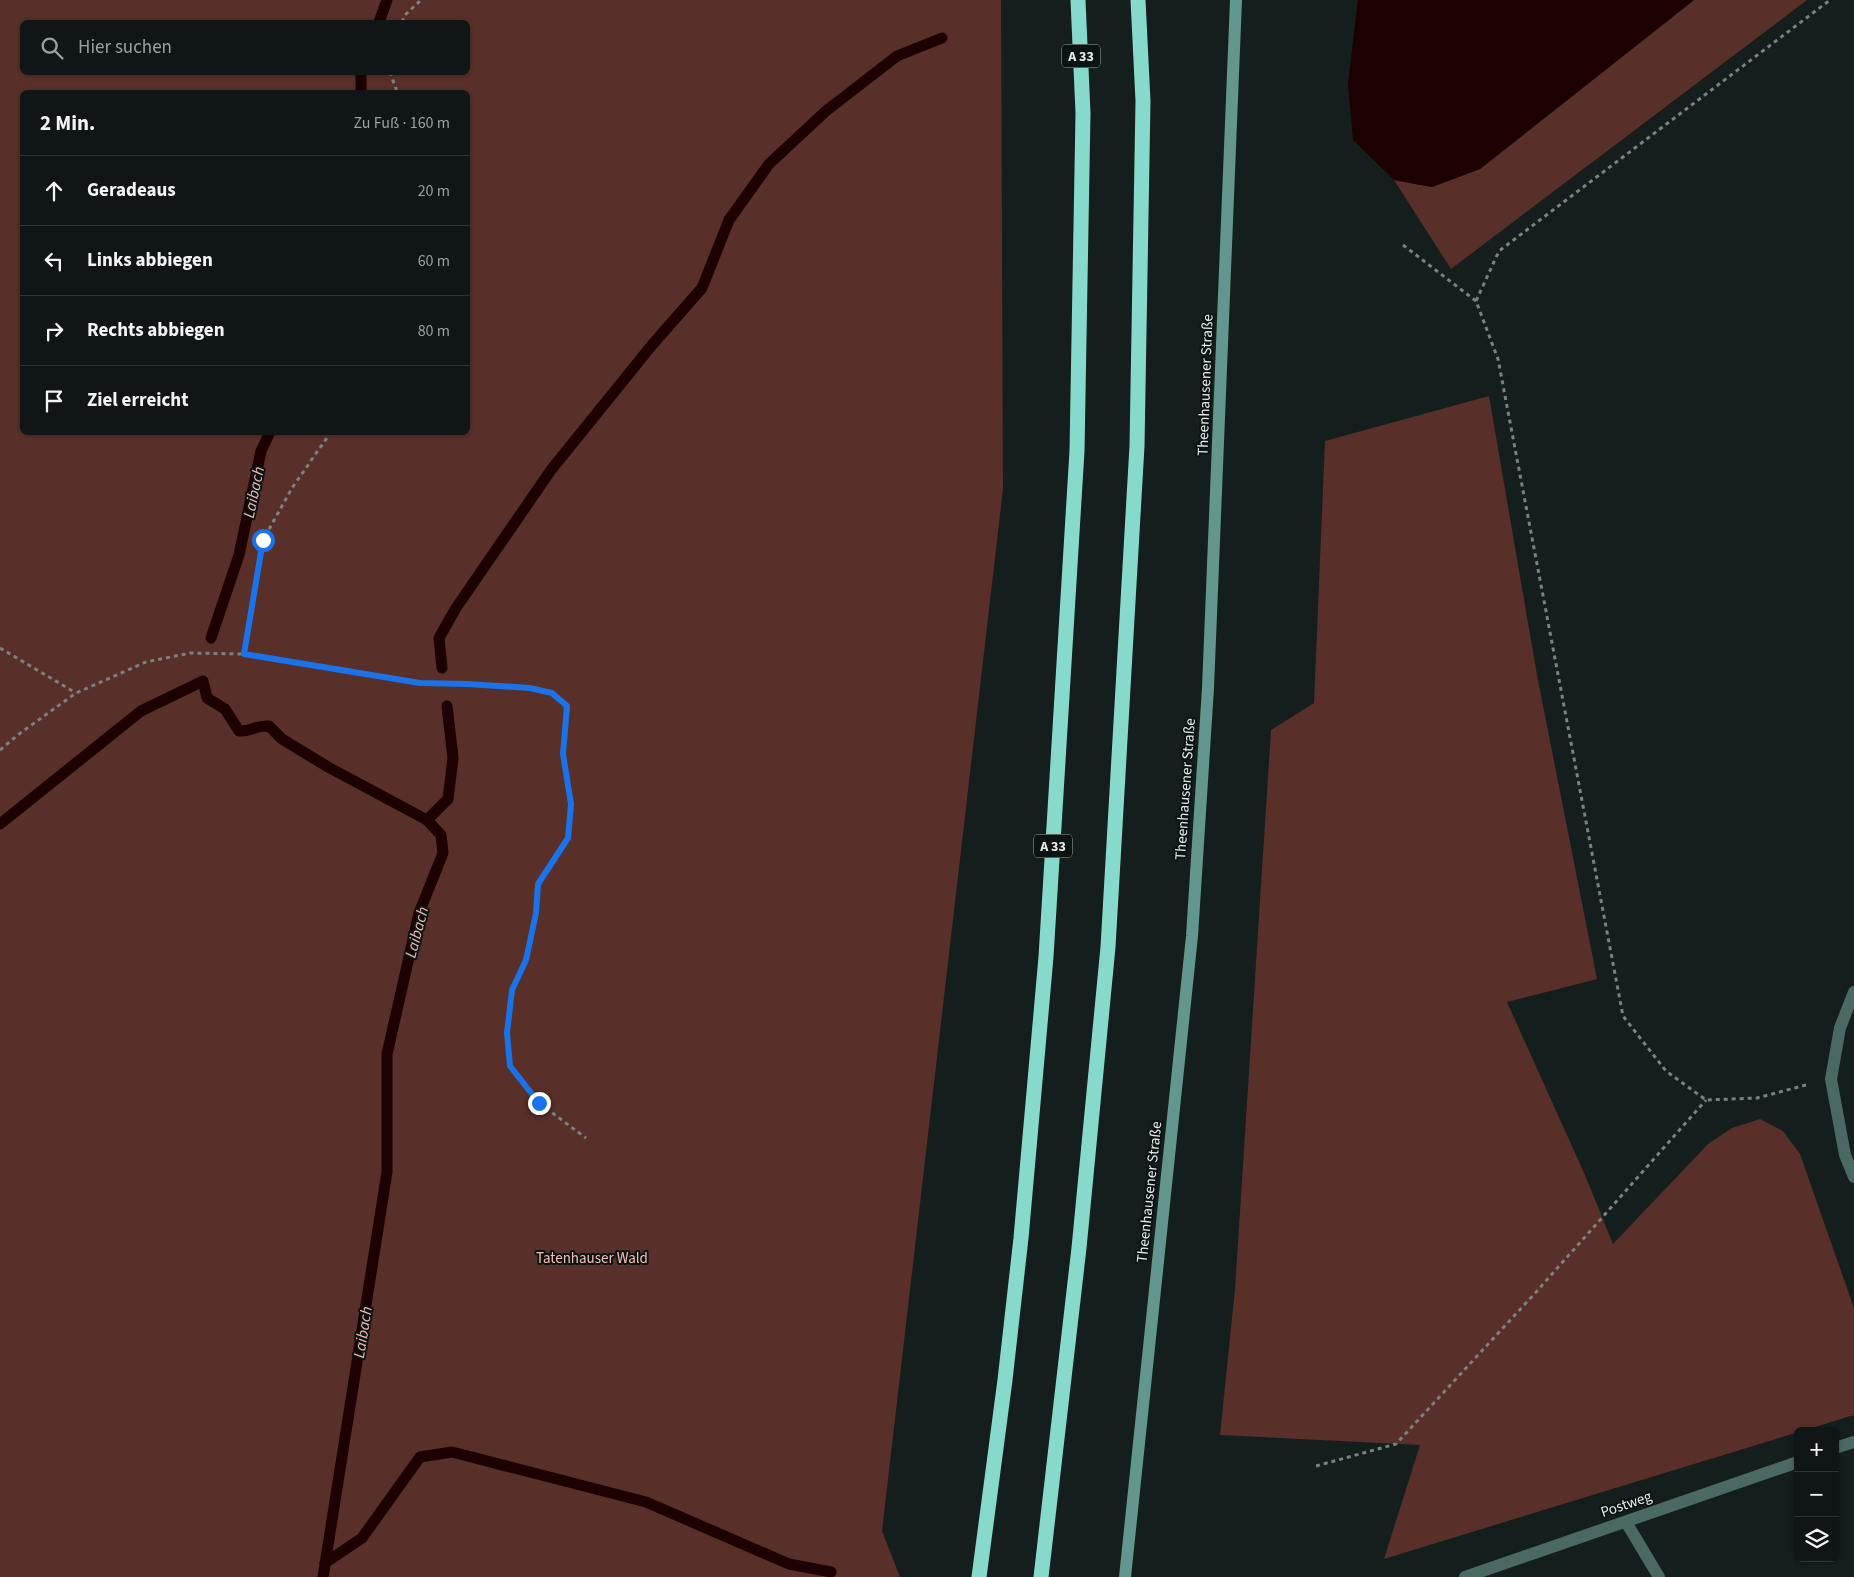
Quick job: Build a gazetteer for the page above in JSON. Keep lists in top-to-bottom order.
{
  "streets": {
    "highway": ["A 33"],
    "main road": ["Theenhausener Straße"],
    "street": ["Postweg"]
  },
  "water": ["Laibach"],
  "parks": ["Tatenhauser Wald"],
  "page": {
    "search": "Hier suchen",
    "heading": ["2 Min.", "Zu Fuß · 160 m"],
    "list": [
      ["Geradeaus", "20 m"],
      ["Links abbiegen", "60 m"],
      ["Rechts abbiegen", "80 m"],
      "Ziel erreicht"
    ],
    "map_buttons": ["+", "−"]
  }
}
